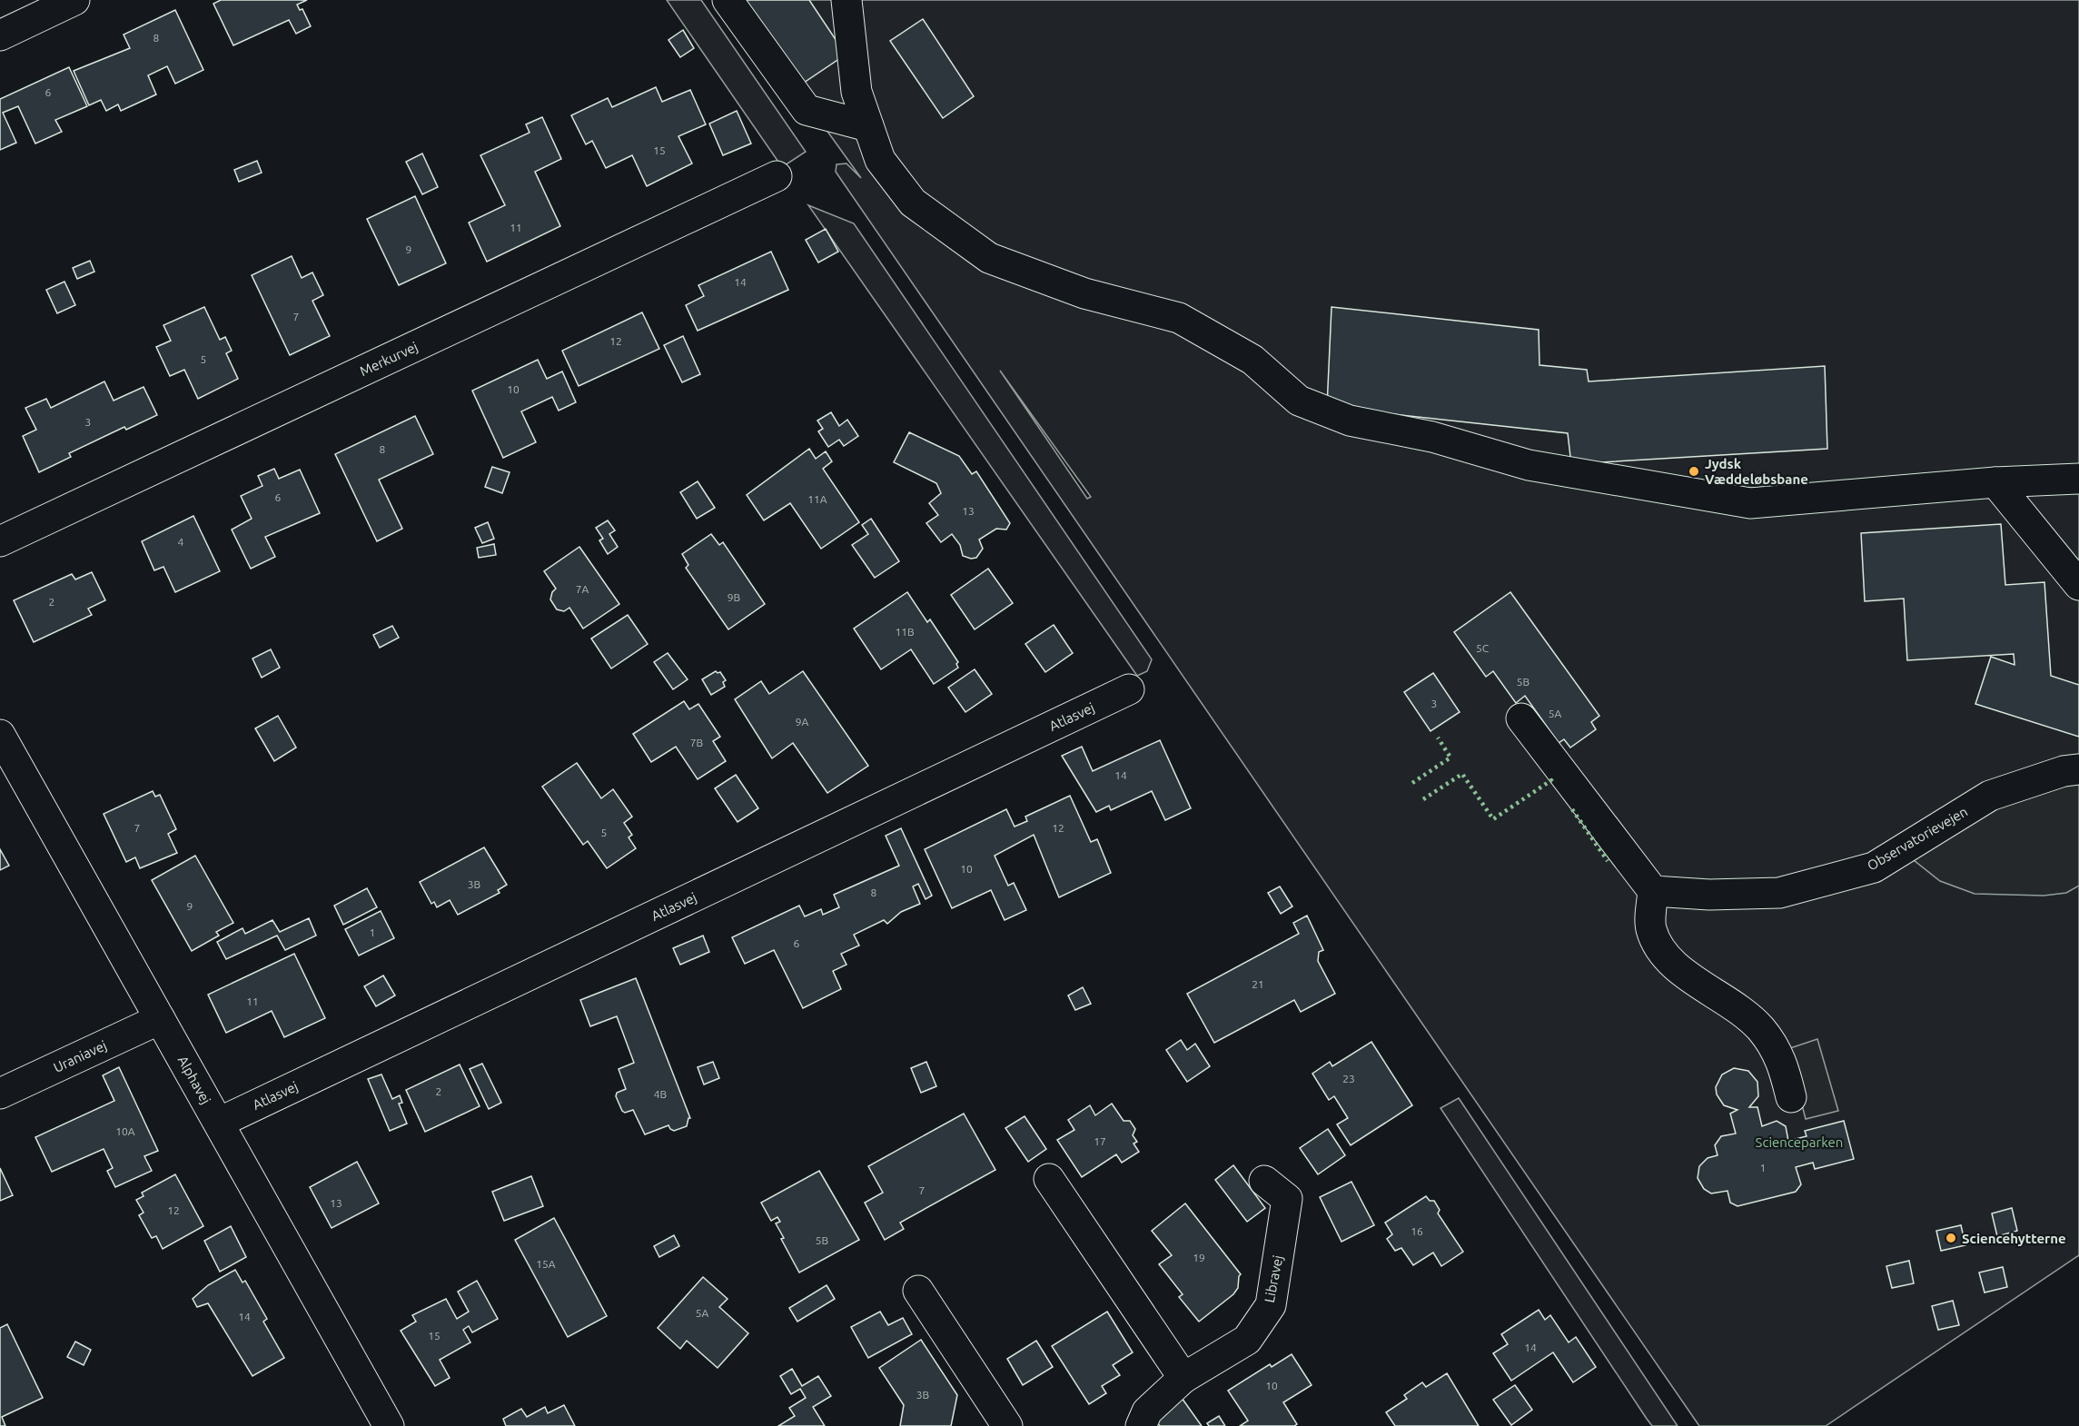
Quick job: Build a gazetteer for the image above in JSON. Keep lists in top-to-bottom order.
{
  "streets": {
    "street": [
      "Merkurvej",
      "Atlasvej",
      "Observatorievejen",
      "Uraniavej",
      "Alphavej",
      "Libravej"
    ]
  },
  "crossings": [
    ["Atlasvej", "Alphavej"],
    ["Uraniavej", "Alphavej"]
  ],
  "parks": ["Scienceparken"],
  "places": ["Jydsk Væddeløbsbane", "Sciencehytterne"],
  "house_numbers": [
    "8",
    "6",
    "15",
    "11",
    "9",
    "14",
    "7",
    "12",
    "5",
    "10",
    "3",
    "8",
    "6",
    "11A",
    "13",
    "4",
    "7A",
    "9B",
    "2",
    "11B",
    "5C",
    "5B",
    "3",
    "5A",
    "9A",
    "7B",
    "14",
    "7",
    "12",
    "5",
    "10",
    "3B",
    "8",
    "9",
    "1",
    "6",
    "21",
    "11",
    "23",
    "2",
    "4B",
    "10A",
    "17",
    "1",
    "7",
    "13",
    "12",
    "16",
    "5B",
    "19",
    "15A",
    "5A",
    "14",
    "15",
    "14",
    "10",
    "3B"
  ]
}
